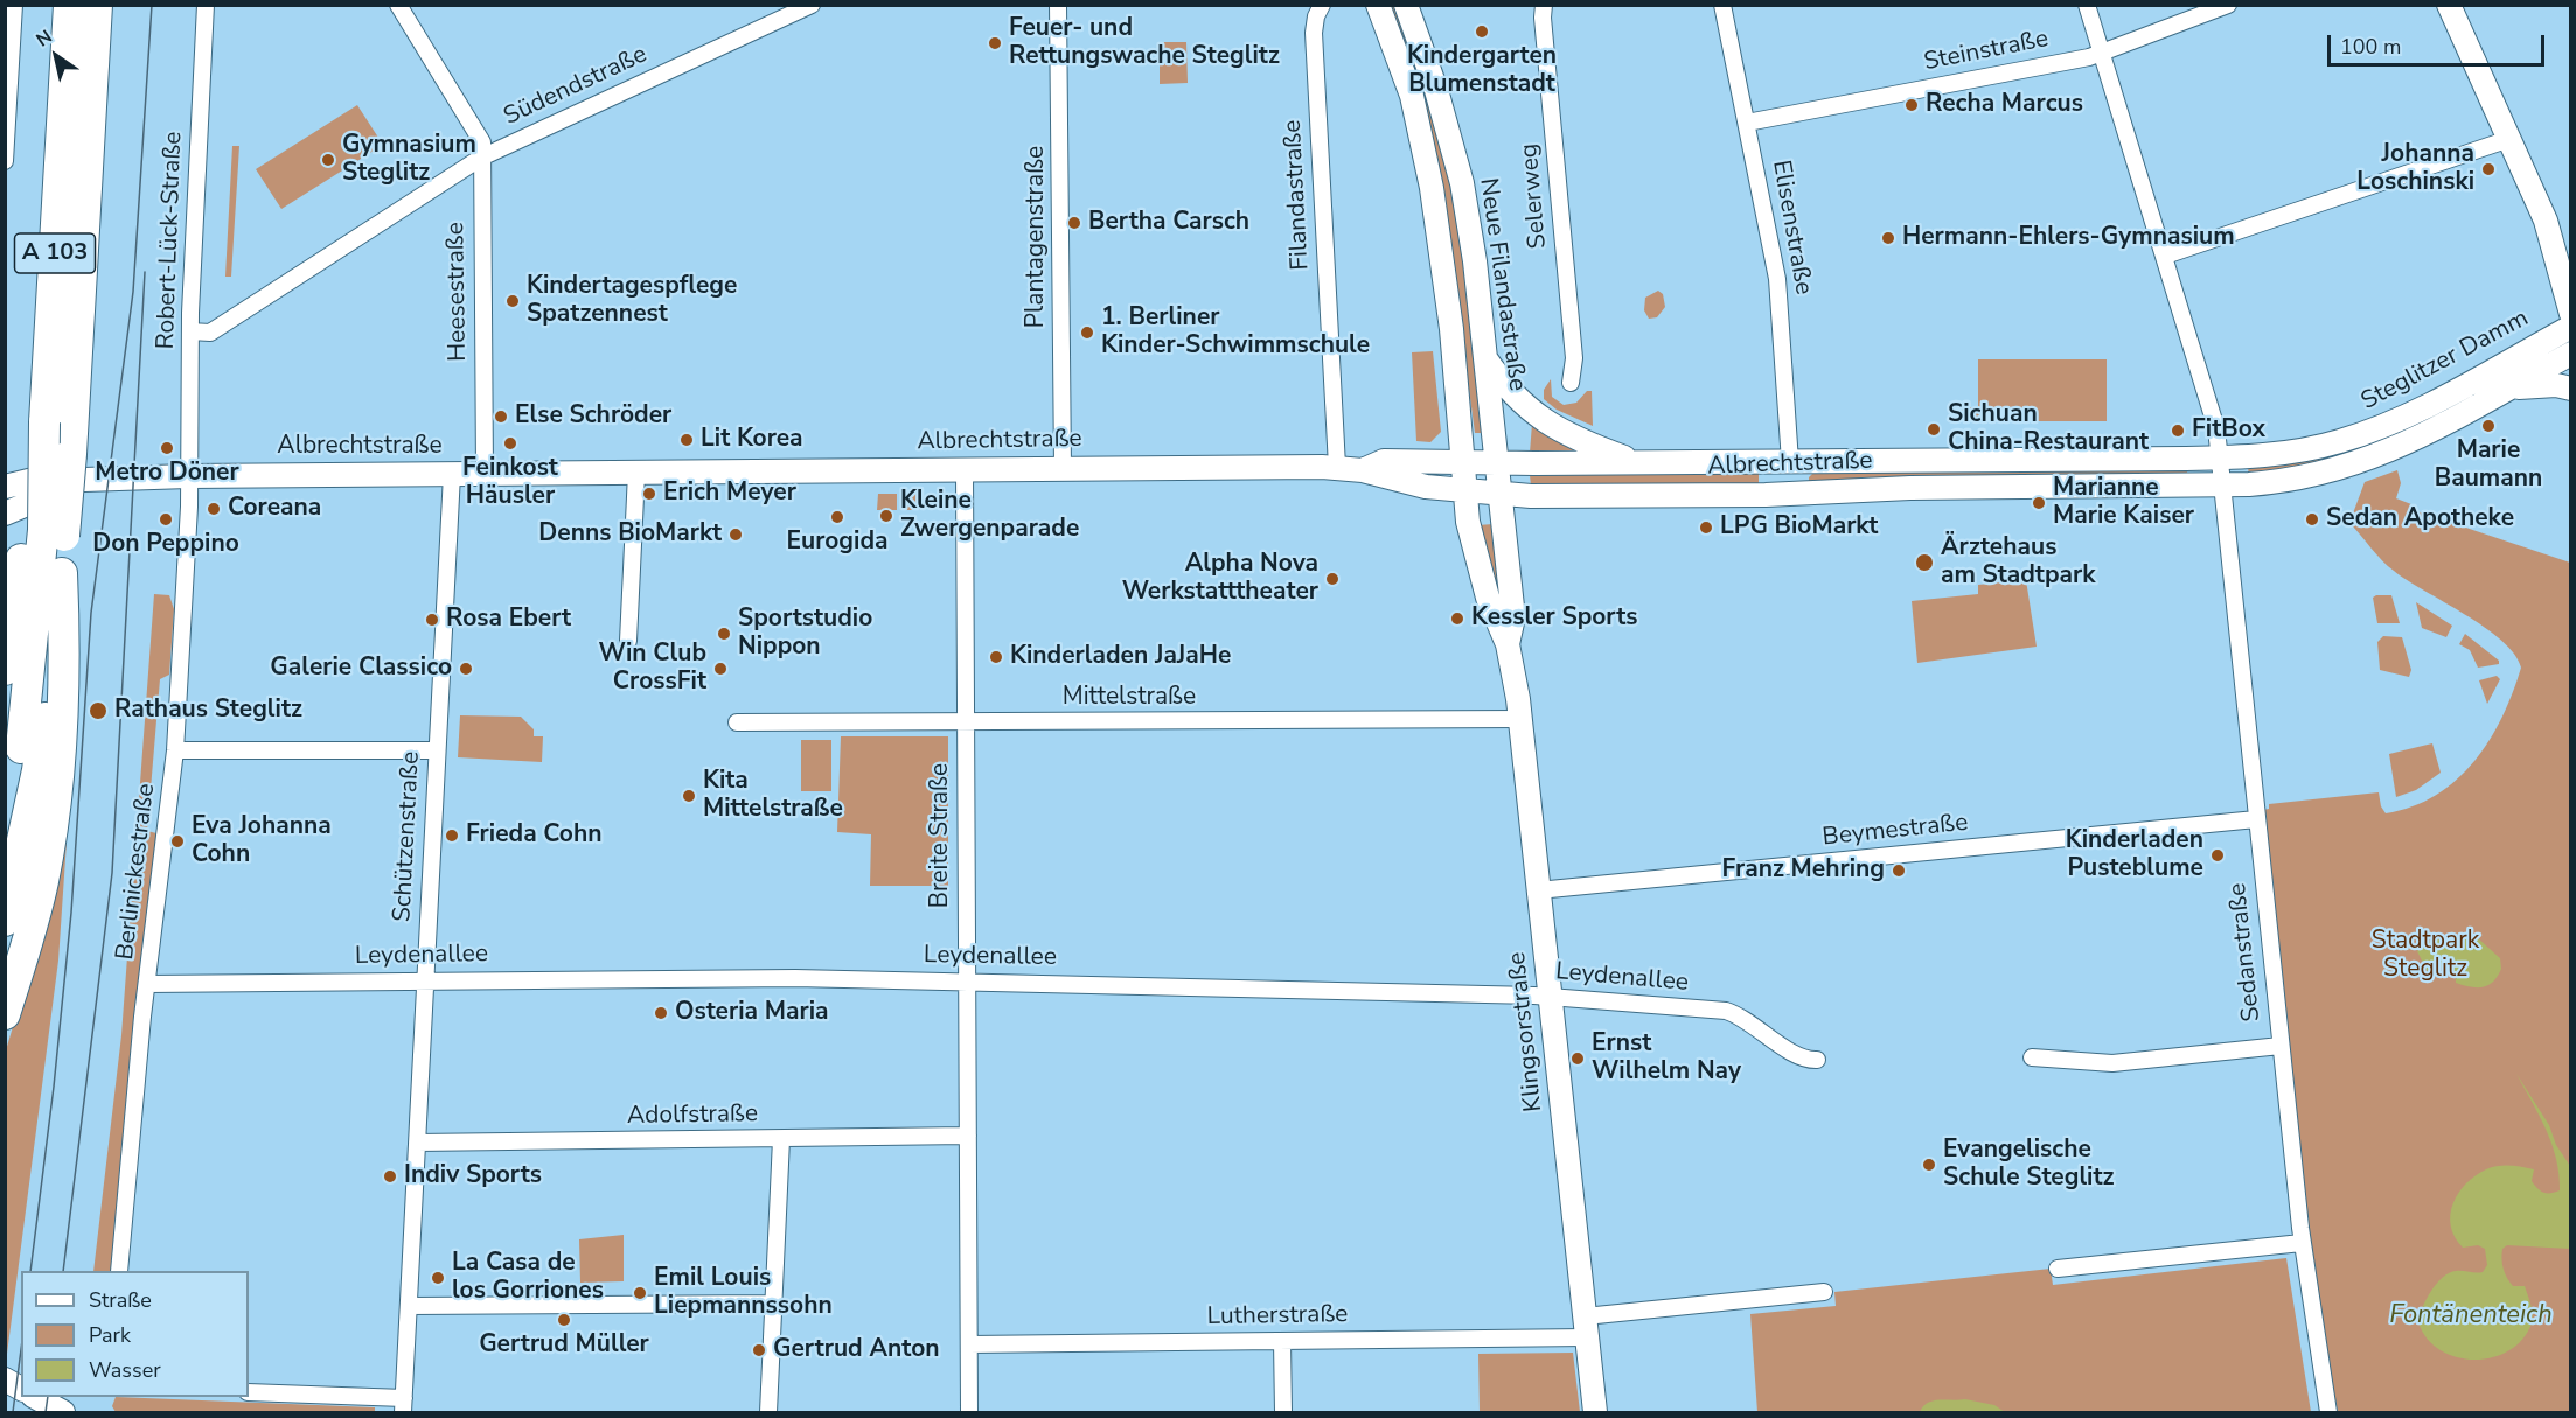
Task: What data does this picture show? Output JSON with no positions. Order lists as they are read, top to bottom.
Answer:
{
  "streets": {
    "highway": ["A 103"],
    "main road": [
      "Neue Filandastraße",
      "Steglitzer Damm",
      "Albrechtstraße",
      "Klingsorstraße"
    ],
    "street": [
      "Steinstraße",
      "Südendstraße",
      "Filandastraße",
      "Selerweg",
      "Elisenstraße",
      "Plantagenstraße",
      "Robert-Lück-Straße",
      "Heesestraße",
      "Mittelstraße",
      "Beymestraße",
      "Breite Straße",
      "Schützenstraße",
      "Berlinickestraße",
      "Sedanstraße",
      "Leydenallee",
      "Adolfstraße",
      "Lutherstraße"
    ]
  },
  "crossings": [
    ["Steinstraße", "Elisenstraße"],
    ["Steinstraße", "Sedanstraße"],
    ["Südendstraße", "Robert-Lück-Straße"],
    ["Südendstraße", "Heesestraße"],
    ["Filandastraße", "Albrechtstraße"],
    ["Elisenstraße", "Albrechtstraße"],
    ["Plantagenstraße", "Albrechtstraße"],
    ["Robert-Lück-Straße", "Albrechtstraße"],
    ["Robert-Lück-Straße", "Berlinickestraße"],
    ["Neue Filandastraße", "Albrechtstraße"],
    ["Neue Filandastraße", "Klingsorstraße"],
    ["Heesestraße", "Albrechtstraße"],
    ["Steglitzer Damm", "Albrechtstraße"],
    ["Steglitzer Damm", "Sedanstraße"],
    ["Albrechtstraße", "Breite Straße"],
    ["Albrechtstraße", "Schützenstraße"],
    ["Albrechtstraße", "Berlinickestraße"],
    ["Albrechtstraße", "Sedanstraße"],
    ["Albrechtstraße", "Klingsorstraße"],
    ["Mittelstraße", "Breite Straße"],
    ["Mittelstraße", "Klingsorstraße"],
    ["Beymestraße", "Sedanstraße"],
    ["Beymestraße", "Klingsorstraße"],
    ["Breite Straße", "Leydenallee"],
    ["Breite Straße", "Adolfstraße"],
    ["Breite Straße", "Lutherstraße"],
    ["Schützenstraße", "Leydenallee"],
    ["Schützenstraße", "Adolfstraße"],
    ["Berlinickestraße", "Leydenallee"],
    ["Leydenallee", "Klingsorstraße"],
    ["Klingsorstraße", "Lutherstraße"]
  ],
  "water": ["Fontänenteich"],
  "parks": ["Stadtpark Steglitz"],
  "places": [
    "Kindergarten Blumenstadt",
    "Feuer- und Rettungswache Steglitz",
    "Recha Marcus",
    "Gymnasium Steglitz",
    "Johanna Loschinski",
    "Bertha Carsch",
    "Hermann-Ehlers-Gymnasium",
    "Kindertagespflege Spatzennest",
    "1. Berliner Kinder-Schwimmschule",
    "Else Schröder",
    "Marie Baumann",
    "Sichuan China-Restaurant",
    "FitBox",
    "Lit Korea",
    "Feinkost Häusler",
    "Metro Döner",
    "Erich Meyer",
    "Marianne Marie Kaiser",
    "Coreana",
    "Kleine Zwergenparade",
    "Eurogida",
    "Don Peppino",
    "Sedan Apotheke",
    "LPG BioMarkt",
    "Denns BioMarkt",
    "Ärztehaus am Stadtpark",
    "Alpha Nova Werkstatttheater",
    "Kessler Sports",
    "Rosa Ebert",
    "Sportstudio Nippon",
    "Kinderladen JaJaHe",
    "Galerie Classico",
    "Win Club CrossFit",
    "Rathaus Steglitz",
    "Kita Mittelstraße",
    "Frieda Cohn",
    "Eva Johanna Cohn",
    "Kinderladen Pusteblume",
    "Franz Mehring",
    "Osteria Maria",
    "Ernst Wilhelm Nay",
    "Evangelische Schule Steglitz",
    "Indiv Sports",
    "La Casa de los Gorriones",
    "Emil Louis Liepmannssohn",
    "Gertrud Müller",
    "Gertrud Anton"
  ],
  "legend": ["Straße", "Park", "Wasser"],
  "scale_bar": "100 m",
  "north": "top left"
}
